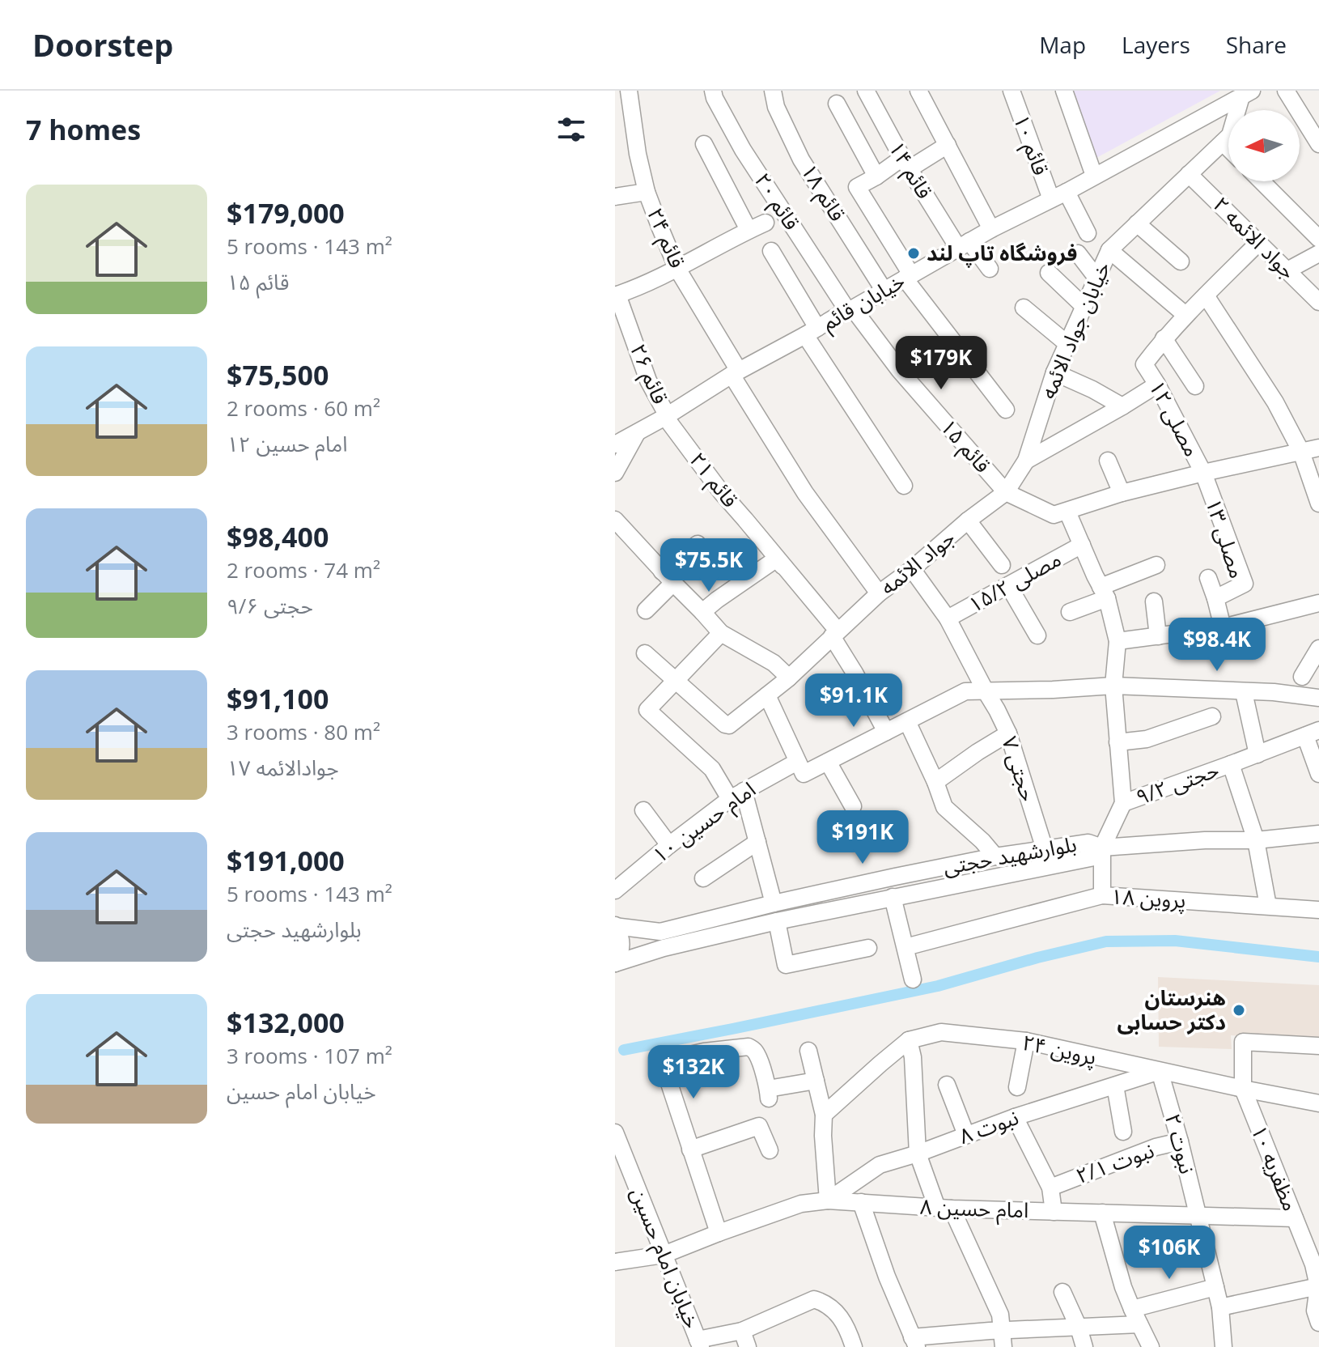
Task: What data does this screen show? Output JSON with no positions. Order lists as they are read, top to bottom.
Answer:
{
  "streets": {
    "street": [
      "قائم ۱۰",
      "قائم ۱۴",
      "قائم ۱۸",
      "قائم ۲۰",
      "قائم ۲۴",
      "جواد الائمه ۲",
      "خیابان قائم",
      "خیابان جواد الائمه",
      "قائم ۲۶",
      "مصلی ۱۲",
      "قائم ۱۵",
      "قائم ۲۱",
      "مصلی ۱۳",
      "جواد الائمه",
      "مصلی ۱۵/۲",
      "حجتی ۷",
      "حجتی ۹/۲",
      "۱۰ امام حسین",
      "بلوارشهید حجتی",
      "پروین ۱۸",
      "پروین ۲۴",
      "نبوت ۸",
      "نبوت ۲",
      "نبوت ۲/۱",
      "مظفریه ۱۰",
      "امام حسین ۸",
      "خیابان امام حسین"
    ]
  },
  "crossings": [
    ["قائم ۱۰", "خیابان قائم"],
    ["قائم ۱۴", "خیابان قائم"],
    ["قائم ۱۸", "خیابان قائم"],
    ["قائم ۲۰", "خیابان قائم"],
    ["قائم ۲۰", "قائم ۱۵"],
    ["قائم ۲۴", "خیابان قائم"],
    ["قائم ۲۴", "جواد الائمه"],
    ["جواد الائمه ۲", "خیابان جواد الائمه"],
    ["خیابان قائم", "خیابان جواد الائمه"],
    ["خیابان قائم", "قائم ۲۶"],
    ["خیابان قائم", "قائم ۱۵"],
    ["خیابان قائم", "قائم ۲۱"],
    ["خیابان جواد الائمه", "قائم ۱۵"],
    ["خیابان جواد الائمه", "جواد الائمه"],
    ["قائم ۲۶", "قائم ۲۱"],
    ["مصلی ۱۲", "مصلی ۱۳"],
    ["قائم ۱۵", "جواد الائمه"],
    ["قائم ۲۱", "جواد الائمه"],
    ["جواد الائمه", "حجتی ۷"],
    ["مصلی ۱۵/۲", "حجتی ۷"],
    ["حجتی ۷", "بلوارشهید حجتی"],
    ["پروین ۲۴", "نبوت ۸"],
    ["پروین ۲۴", "نبوت ۲"],
    ["پروین ۲۴", "مظفریه ۱۰"],
    ["نبوت ۸", "نبوت ۲"],
    ["نبوت ۸", "امام حسین ۸"],
    ["نبوت ۲", "نبوت ۲/۱"],
    ["نبوت ۲", "امام حسین ۸"],
    ["مظفریه ۱۰", "امام حسین ۸"],
    ["امام حسین ۸", "خیابان امام حسین"]
  ],
  "places": ["فروشگاه تاپ لند", "هنرستان دکتر حسابی"],
  "north": "left",
  "page": {
    "header": "Doorstep",
    "nav": ["Map", "Layers", "Share"],
    "heading": "7 homes",
    "list": [
      {
        "name": "$179,000",
        "note": "5 rooms · 143 m² · قائم ۱۵"
      },
      {
        "name": "$75,500",
        "note": "2 rooms · 60 m² · امام حسین ۱۲"
      },
      {
        "name": "$98,400",
        "note": "2 rooms · 74 m² · حجتی ۹/۶"
      },
      {
        "name": "$91,100",
        "note": "3 rooms · 80 m² · جوادالائمه ۱۷"
      },
      {
        "name": "$191,000",
        "note": "5 rooms · 143 m² · بلوارشهید حجتی"
      },
      {
        "name": "$132,000",
        "note": "3 rooms · 107 m² · خیابان امام حسین"
      }
    ],
    "price": [
      "$179K",
      "$75.5K",
      "$98.4K",
      "$91.1K",
      "$191K",
      "$132K",
      "$106K"
    ]
  }
}
